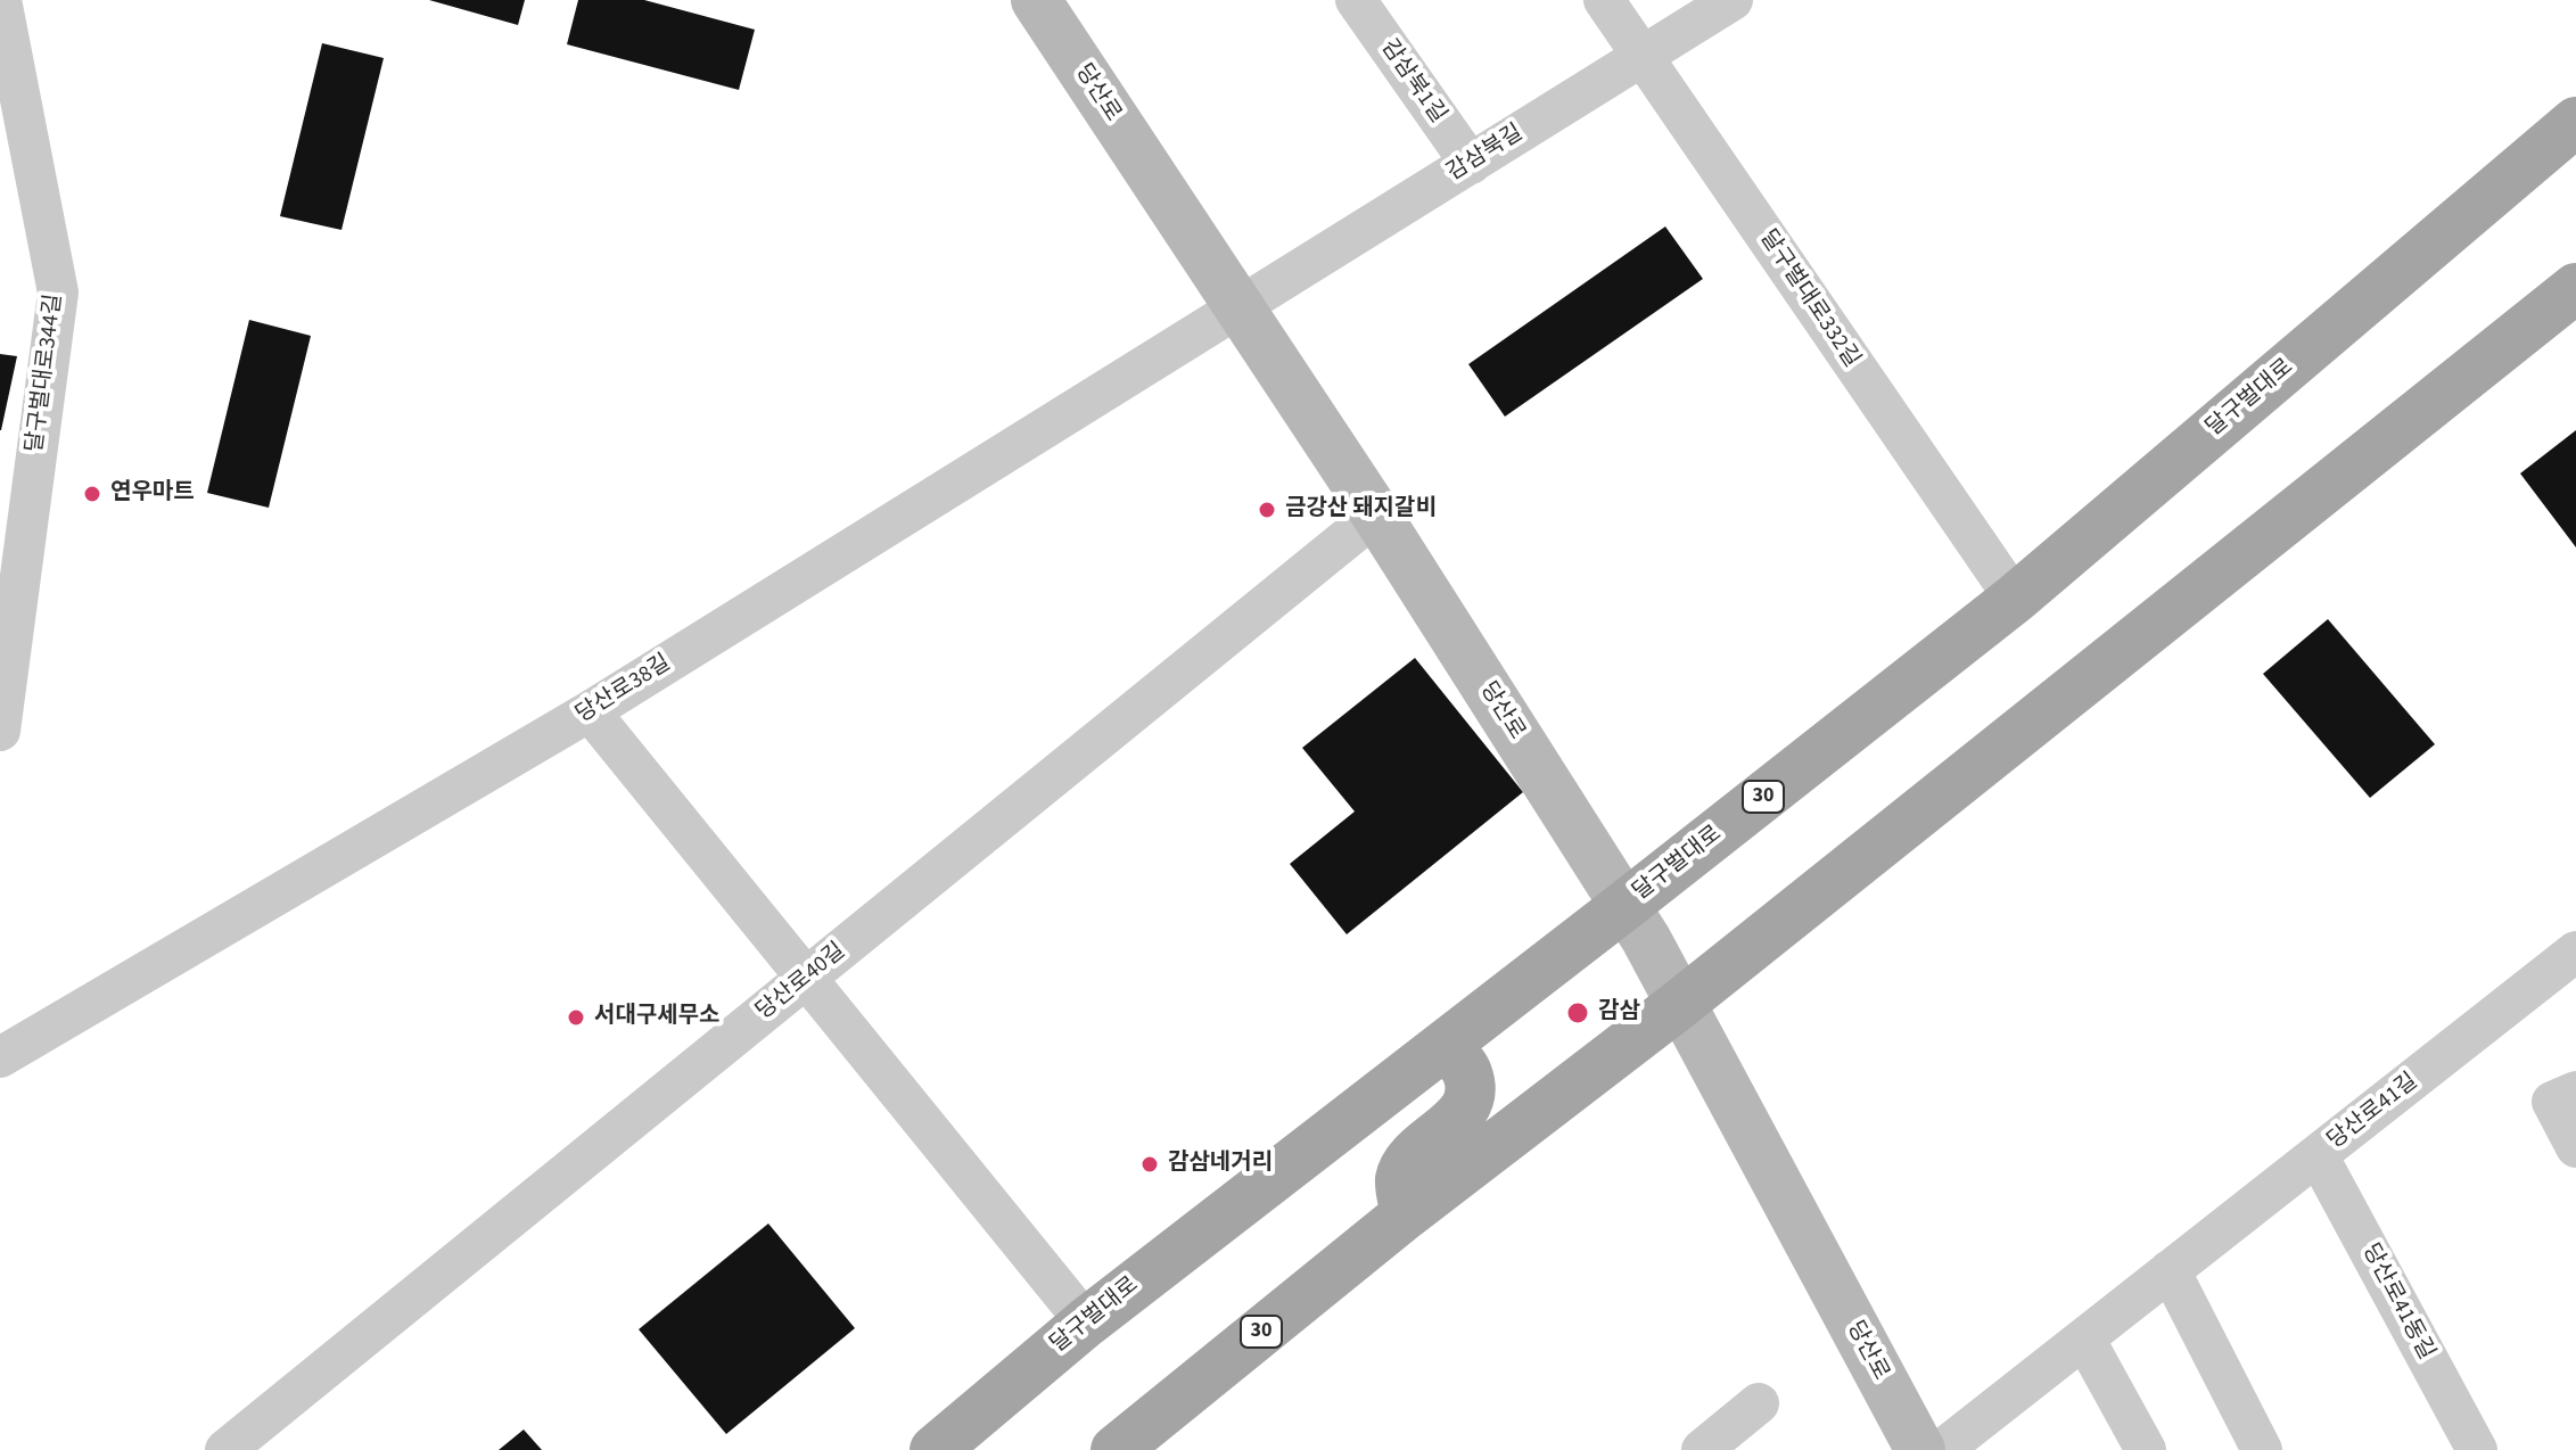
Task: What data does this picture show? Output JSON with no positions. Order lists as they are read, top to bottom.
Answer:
{
  "streets": {
    "main road": ["당산로", "달구벌대로", "30"],
    "street": [
      "감삼북1길",
      "감삼북길",
      "달구벌대로332길",
      "달구벌대로344길",
      "당산로38길",
      "당산로40길",
      "당산로41길",
      "당산로41동길"
    ]
  },
  "crossings": [
    ["감삼북1길", "감삼북길"],
    ["당산로", "감삼북길"],
    ["당산로", "달구벌대로"],
    ["당산로", "당산로38길"],
    ["당산로", "30"],
    ["당산로", "당산로40길"],
    ["감삼북길", "달구벌대로332길"],
    ["감삼북길", "당산로38길"],
    ["달구벌대로332길", "달구벌대로"],
    ["당산로41길", "당산로41동길"]
  ],
  "places": [
    "연우마트",
    "금강산 돼지갈비",
    "감삼",
    "서대구세무소",
    "감삼네거리"
  ]
}
